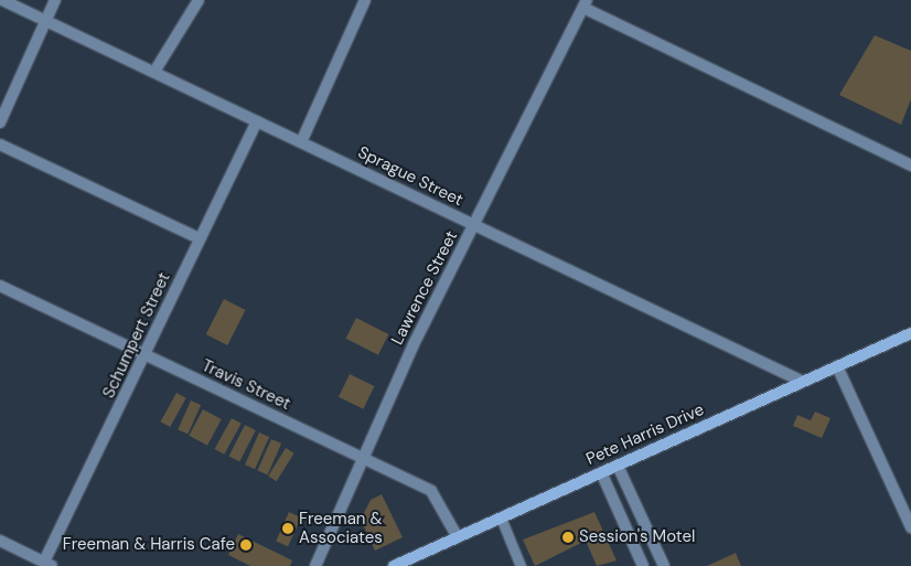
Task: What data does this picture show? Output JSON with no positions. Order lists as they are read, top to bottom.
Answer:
{
  "streets": {
    "main road": ["Pete Harris Drive"],
    "street": [
      "Sprague Street",
      "Lawrence Street",
      "Schumpert Street",
      "Travis Street"
    ]
  },
  "crossings": [
    ["Sprague Street", "Lawrence Street"],
    ["Sprague Street", "Schumpert Street"],
    ["Sprague Street", "Pete Harris Drive"],
    ["Lawrence Street", "Travis Street"],
    ["Schumpert Street", "Travis Street"],
    ["Travis Street", "Pete Harris Drive"]
  ],
  "places": ["Freeman & Associates", "Session's Motel", "Freeman & Harris Cafe"]
}
